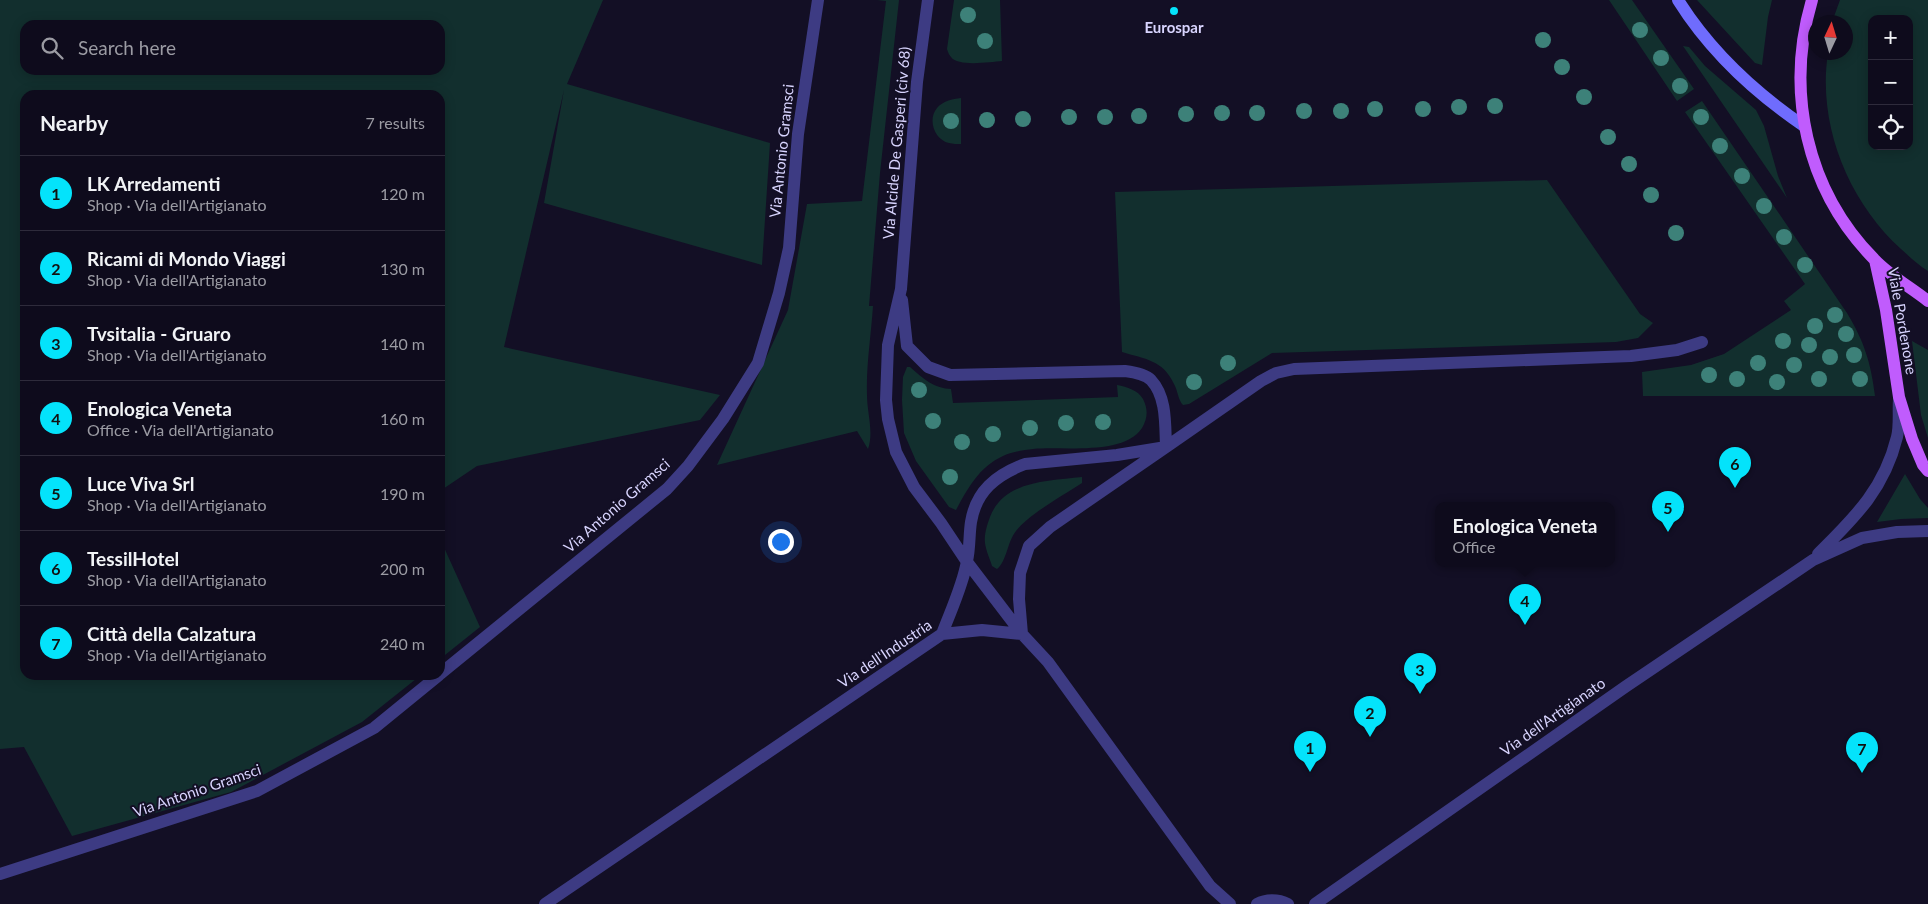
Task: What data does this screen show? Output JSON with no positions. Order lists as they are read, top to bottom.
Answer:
{
  "streets": {
    "main road": ["Viale Pordenone"],
    "street": [
      "Via Alcide De Gasperi (civ 68)",
      "Via Antonio Gramsci",
      "Via dell'Industria",
      "Via dell'Artigianato"
    ]
  },
  "crossings": [
    ["Via Alcide De Gasperi (civ 68)", "Via dell'Industria"]
  ],
  "places": ["Eurospar"],
  "north": "top",
  "page": {
    "map_buttons": ["+", "−"],
    "search": "Search here",
    "heading": ["Nearby", "7 results"],
    "list": [
      {
        "mark": "1",
        "name": "LK Arredamenti",
        "note": "Shop · Via dell'Artigianato",
        "value": "120 m"
      },
      {
        "mark": "2",
        "name": "Ricami di Mondo Viaggi",
        "note": "Shop · Via dell'Artigianato",
        "value": "130 m"
      },
      {
        "mark": "3",
        "name": "Tvsitalia - Gruaro",
        "note": "Shop · Via dell'Artigianato",
        "value": "140 m"
      },
      {
        "mark": "4",
        "name": "Enologica Veneta",
        "note": "Office · Via dell'Artigianato",
        "value": "160 m"
      },
      {
        "mark": "5",
        "name": "Luce Viva Srl",
        "note": "Shop · Via dell'Artigianato",
        "value": "190 m"
      },
      {
        "mark": "6",
        "name": "TessilHotel",
        "note": "Shop · Via dell'Artigianato",
        "value": "200 m"
      },
      {
        "mark": "7",
        "name": "Città della Calzatura",
        "note": "Shop · Via dell'Artigianato",
        "value": "240 m"
      }
    ],
    "pins": [
      "6",
      "5",
      "4",
      "3",
      "2",
      "1",
      "7"
    ],
    "popup": ["Enologica Veneta", "Office"]
  }
}
